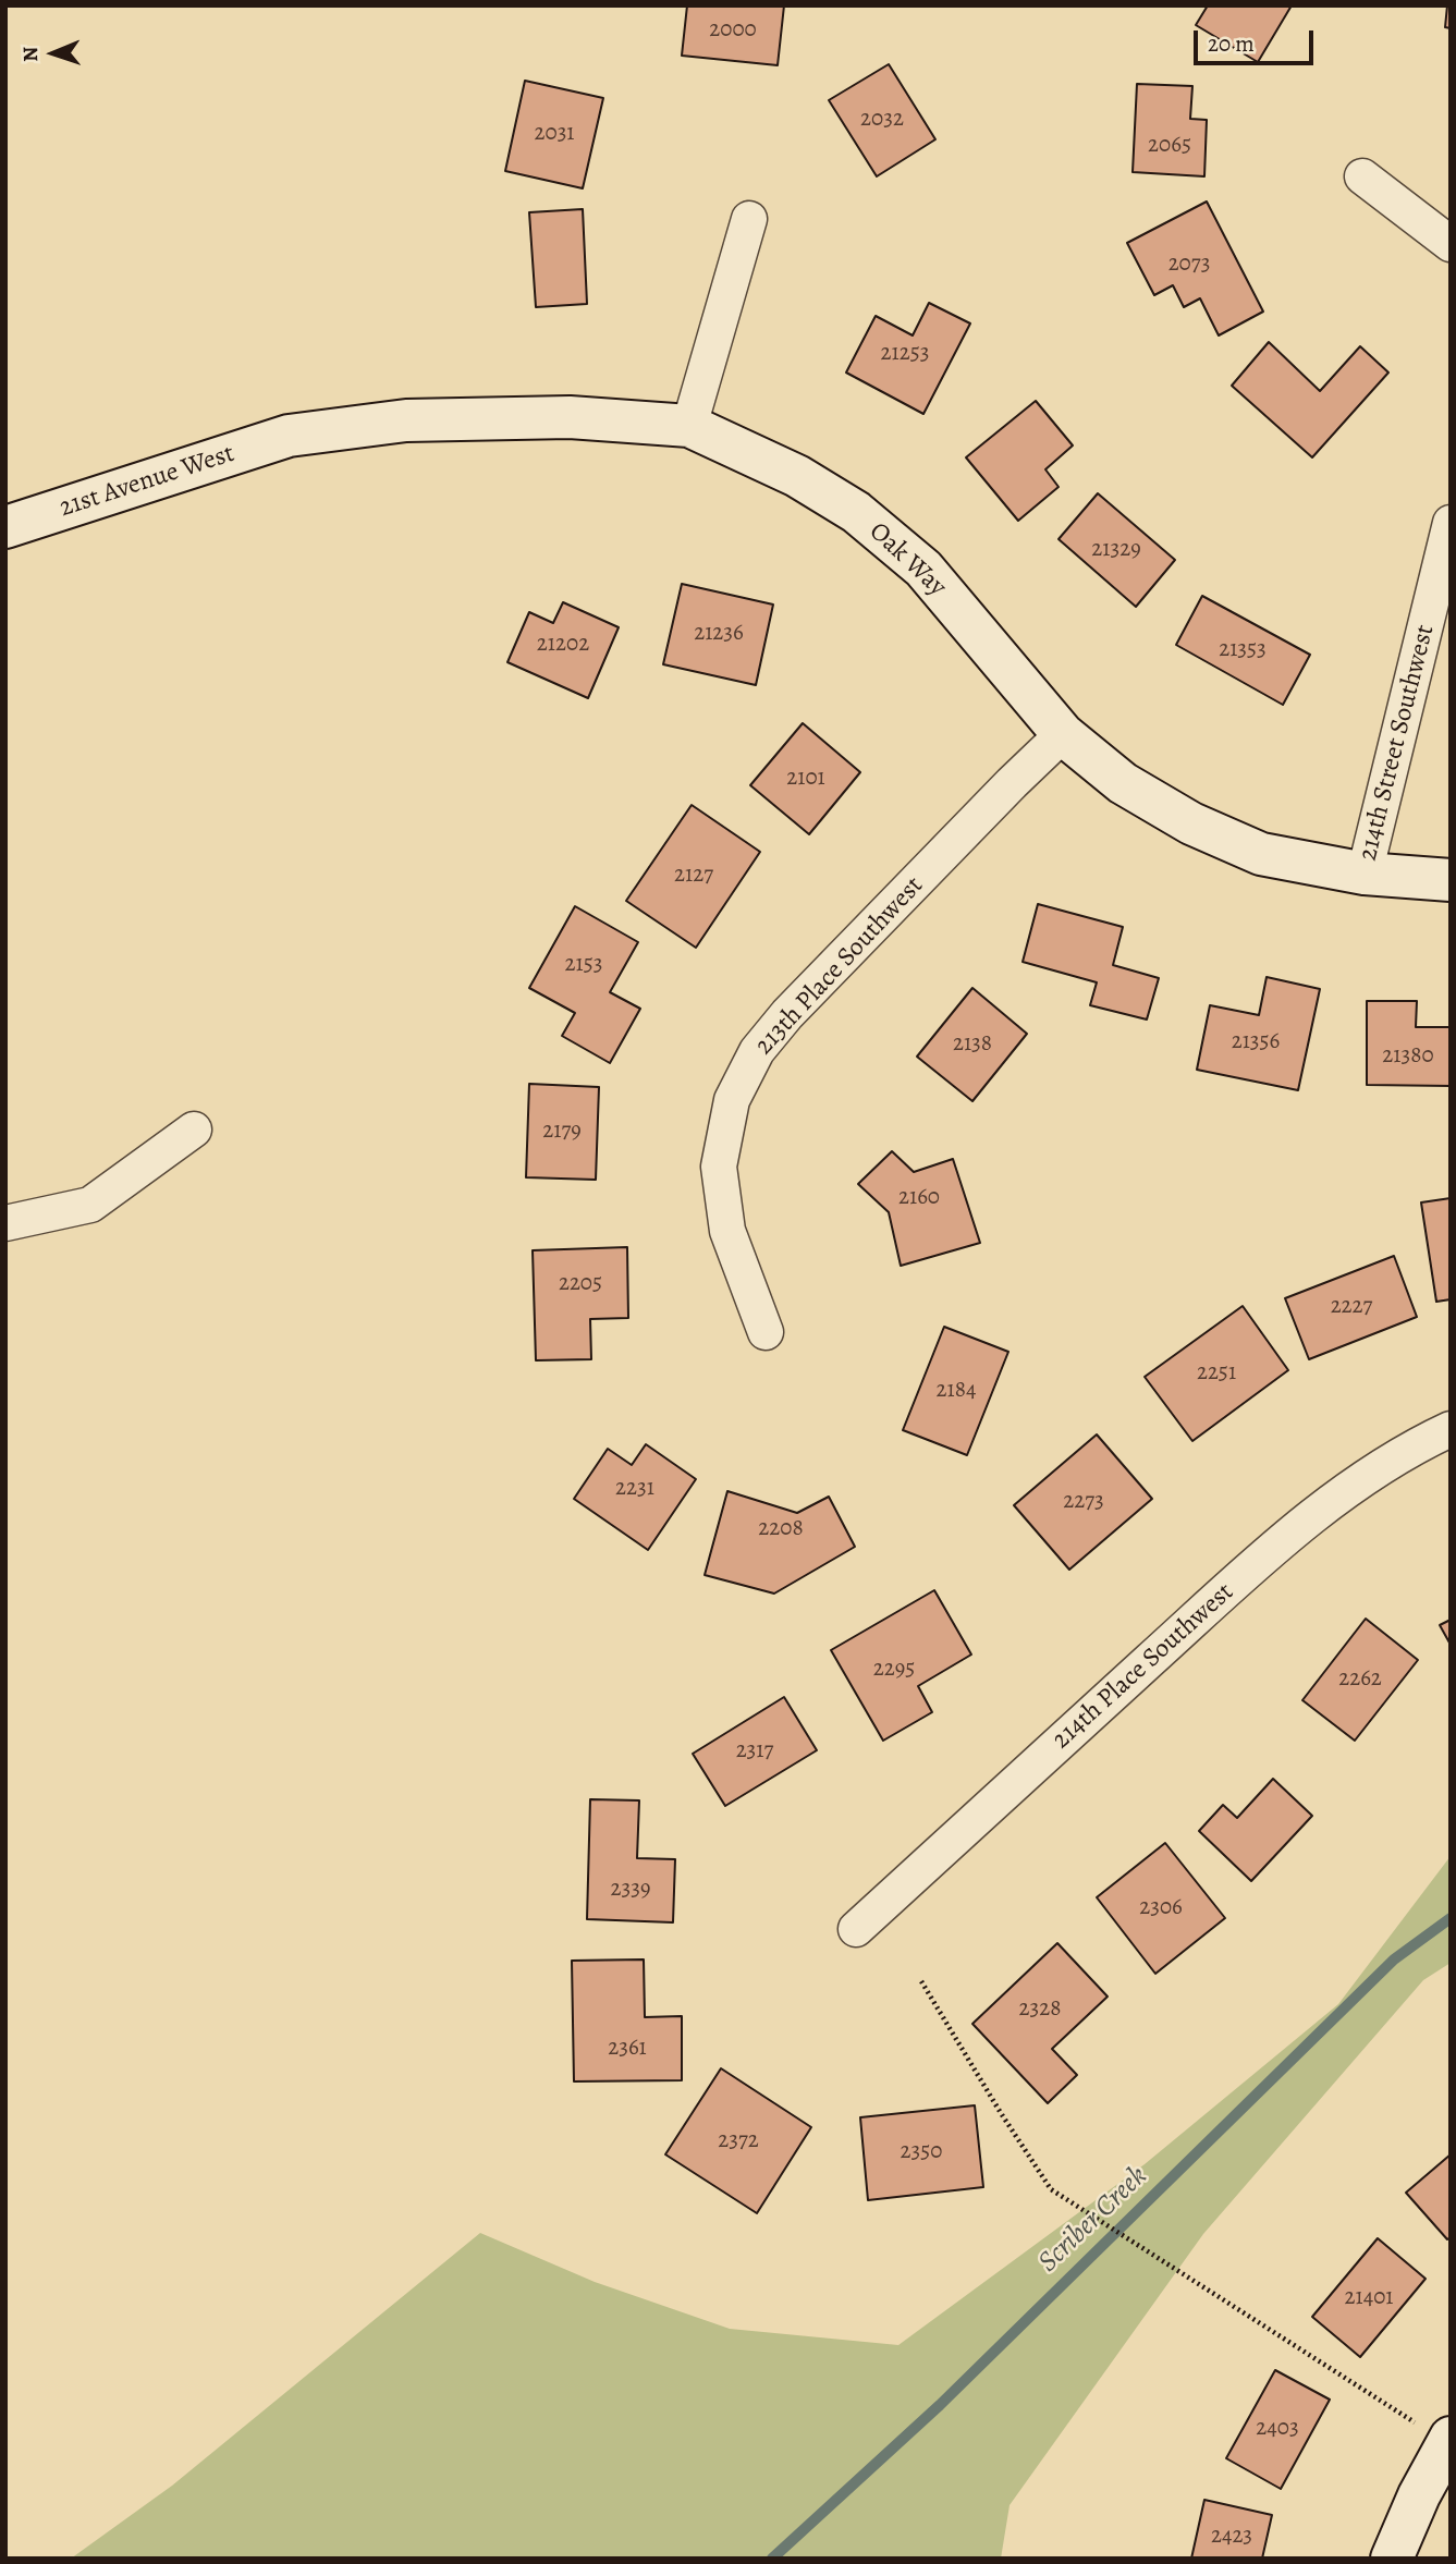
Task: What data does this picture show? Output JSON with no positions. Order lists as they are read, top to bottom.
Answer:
{
  "streets": {
    "street": [
      "21st Avenue West",
      "Oak Way",
      "214th Street Southwest",
      "213th Place Southwest",
      "214th Place Southwest"
    ]
  },
  "crossings": [
    ["21st Avenue West", "Oak Way"],
    ["Oak Way", "214th Street Southwest"],
    ["Oak Way", "213th Place Southwest"]
  ],
  "water": ["Scriber Creek"],
  "house_numbers": [
    "2000",
    "2032",
    "2031",
    "2065",
    "2073",
    "21253",
    "21329",
    "21236",
    "21202",
    "21353",
    "2101",
    "2127",
    "2153",
    "21356",
    "2138",
    "21380",
    "2179",
    "2160",
    "2205",
    "2227",
    "2251",
    "2184",
    "2231",
    "2273",
    "2208",
    "2295",
    "2262",
    "2317",
    "2339",
    "2306",
    "2328",
    "2361",
    "2372",
    "2350",
    "21401",
    "2403",
    "2423"
  ],
  "scale_bar": "20 m",
  "north": "left"
}
